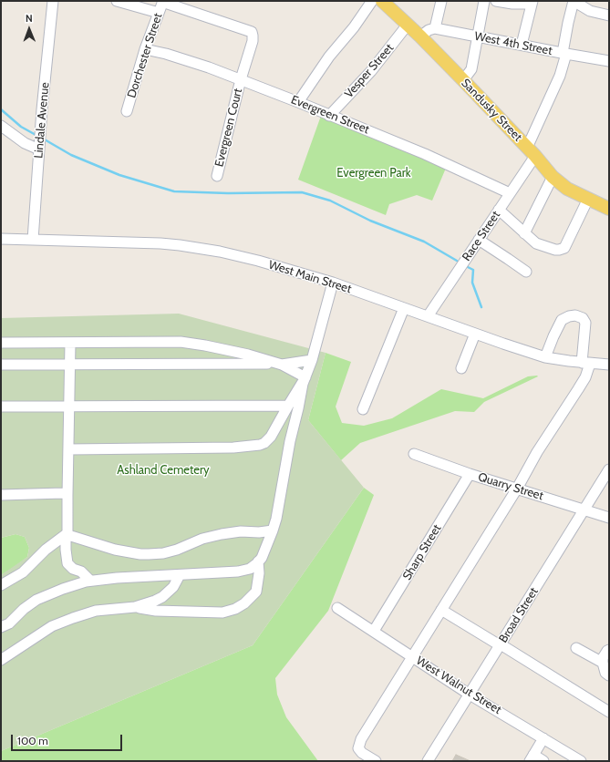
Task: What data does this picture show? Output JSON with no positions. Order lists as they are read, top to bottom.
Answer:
{
  "streets": {
    "main road": ["Sandusky Street"],
    "street": [
      "West 4th Street",
      "Dorchester Street",
      "Vesper Street",
      "Evergreen Street",
      "Lindale Avenue",
      "Evergreen Court",
      "Race Street",
      "West Main Street",
      "Quarry Street",
      "Sharp Street",
      "Broad Street",
      "West Walnut Street"
    ]
  },
  "crossings": [
    ["West 4th Street", "Race Street"],
    ["Dorchester Street", "Evergreen Street"],
    ["Dorchester Street", "Evergreen Court"],
    ["Vesper Street", "Sandusky Street"],
    ["Vesper Street", "Evergreen Street"],
    ["Sandusky Street", "Race Street"],
    ["Evergreen Street", "Evergreen Court"],
    ["Evergreen Street", "Race Street"],
    ["Lindale Avenue", "West Main Street"],
    ["Race Street", "West Main Street"],
    ["Quarry Street", "Sharp Street"],
    ["Quarry Street", "Broad Street"],
    ["Sharp Street", "West Walnut Street"],
    ["Broad Street", "West Walnut Street"]
  ],
  "parks": ["Evergreen Park", "Ashland Cemetery"],
  "scale_bar": "100 m",
  "north": "top"
}
